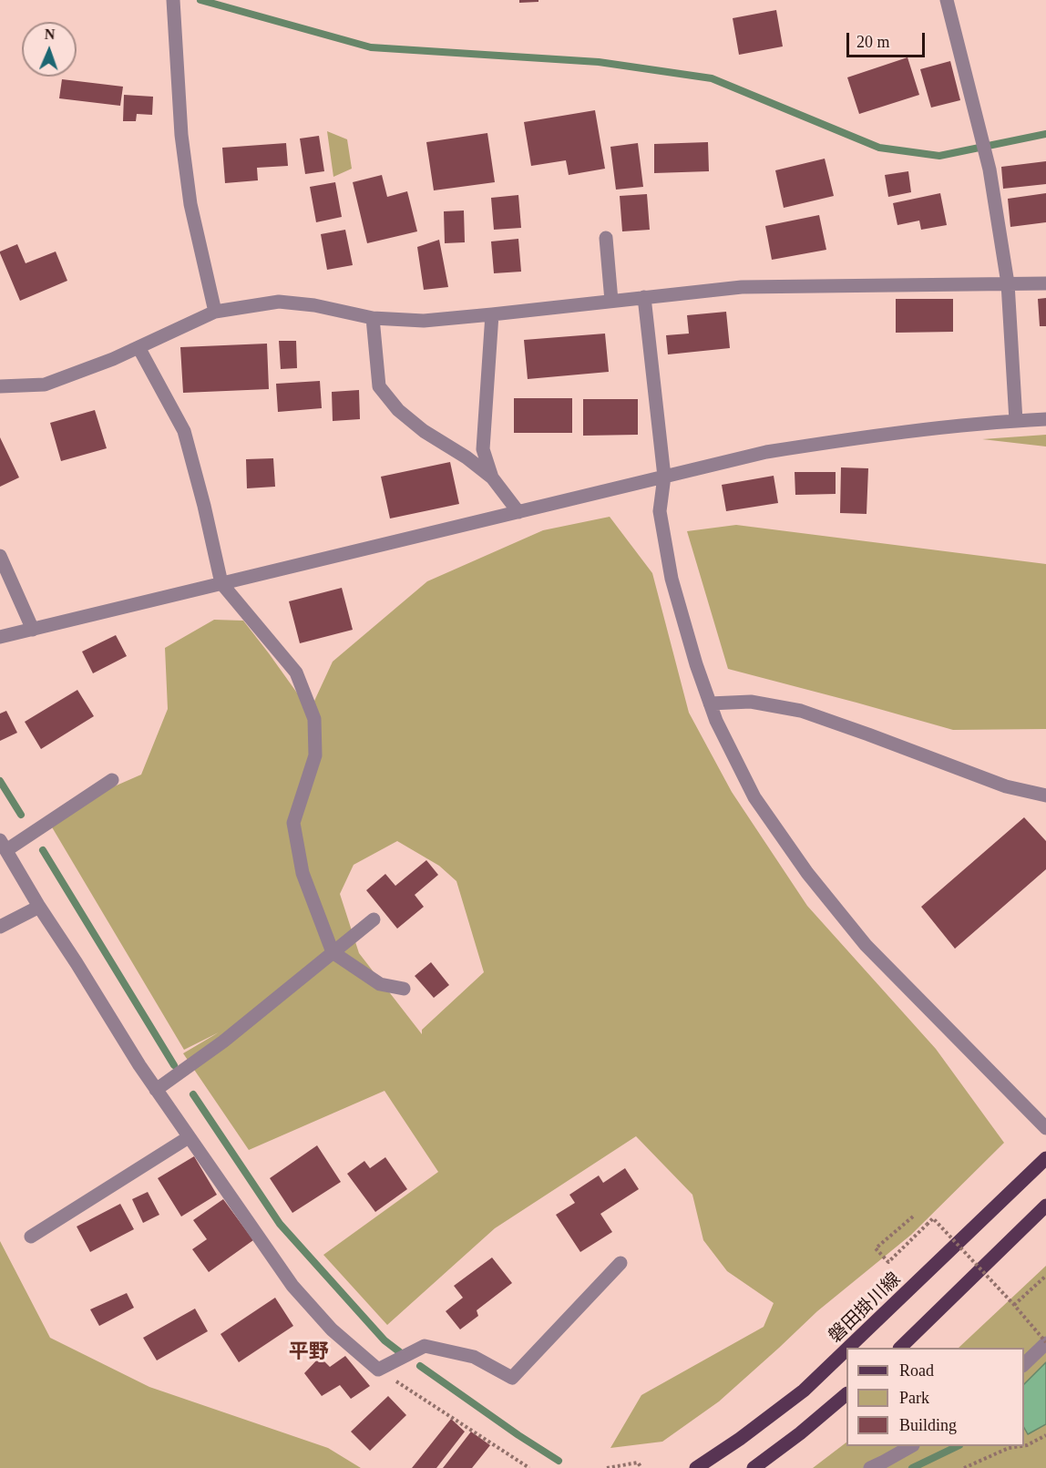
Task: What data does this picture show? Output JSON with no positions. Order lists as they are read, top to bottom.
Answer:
{
  "streets": {
    "main road": ["磐田掛川線"]
  },
  "districts": ["平野"],
  "legend": ["Road", "Park", "Building"],
  "scale_bar": "20 m",
  "north": "top"
}
